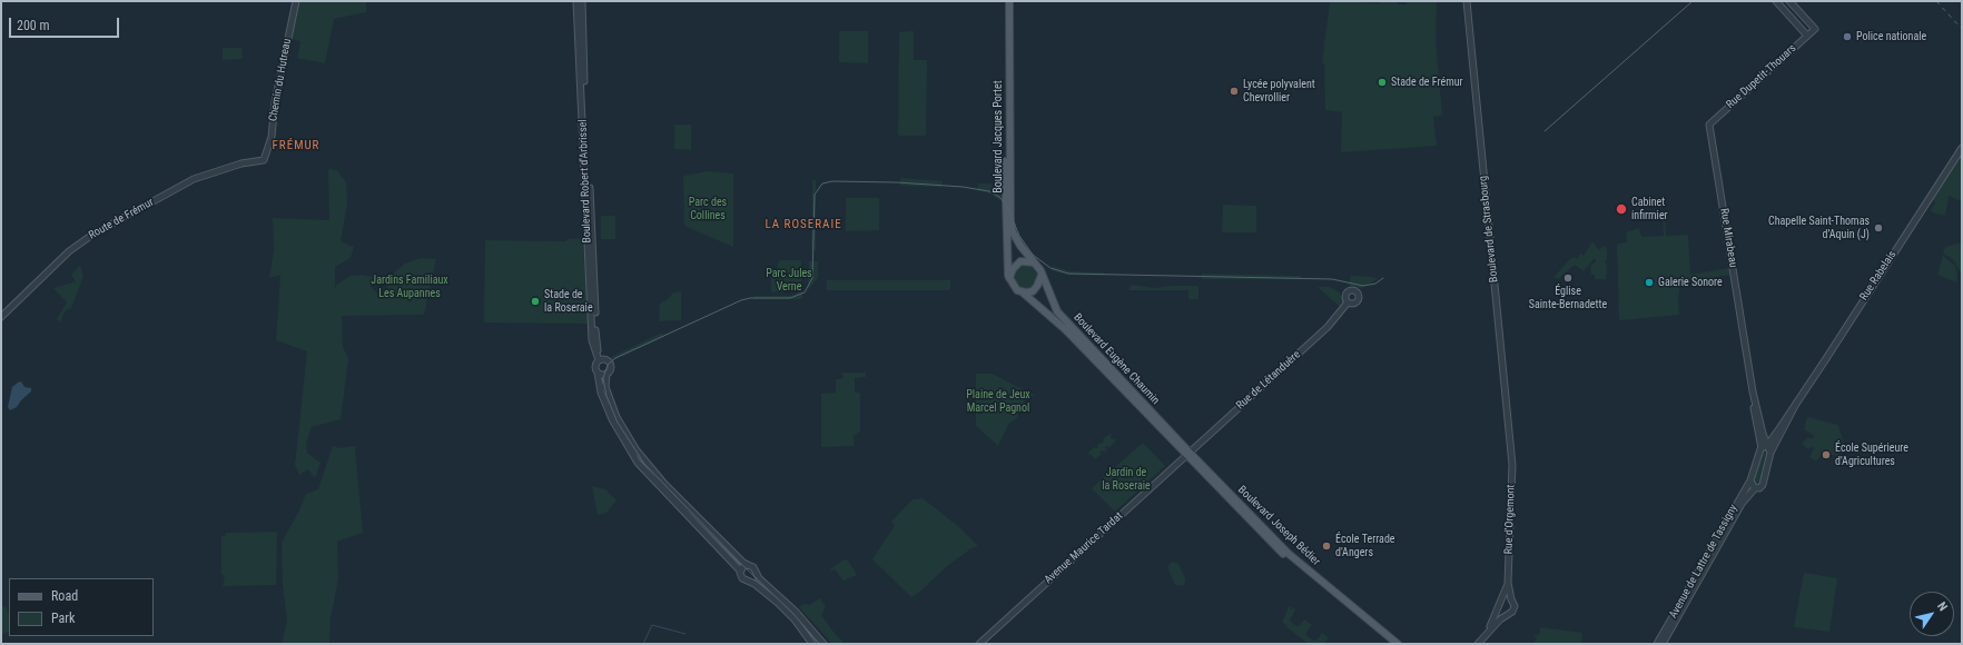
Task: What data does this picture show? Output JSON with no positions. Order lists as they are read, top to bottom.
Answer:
{
  "streets": {
    "main road": ["Boulevard Jacques Portet", "Boulevard Eugène Chaumin", "Boulevard Joseph Bédier"],
    "street": [
      "Rue Dupetit-Thouars",
      "Chemin du Hutreau",
      "Boulevard Robert d'Arbrissel",
      "Route de Frémur",
      "Boulevard de Strasbourg",
      "Rue Mirabeau",
      "Rue Rabelais",
      "Rue de Létanduère",
      "Rue d'Orgemont",
      "Avenue Maurice Tardat",
      "Avenue de Lattre de Tassigny"
    ]
  },
  "crossings": [
    ["Rue Dupetit-Thouars", "Rue Mirabeau"],
    ["Chemin du Hutreau", "Route de Frémur"],
    ["Boulevard Jacques Portet", "Boulevard Eugène Chaumin"],
    ["Boulevard de Strasbourg", "Rue d'Orgemont"],
    ["Rue Mirabeau", "Rue Rabelais"],
    ["Rue Mirabeau", "Avenue de Lattre de Tassigny"],
    ["Rue Rabelais", "Avenue de Lattre de Tassigny"],
    ["Boulevard Eugène Chaumin", "Rue de Létanduère"],
    ["Boulevard Eugène Chaumin", "Boulevard Joseph Bédier"],
    ["Boulevard Eugène Chaumin", "Avenue Maurice Tardat"],
    ["Rue de Létanduère", "Boulevard Joseph Bédier"],
    ["Rue de Létanduère", "Avenue Maurice Tardat"],
    ["Boulevard Joseph Bédier", "Avenue Maurice Tardat"]
  ],
  "districts": ["FRÉMUR", "LA ROSERAIE"],
  "parks": [
    "Parc des Collines",
    "Parc Jules Verne",
    "Jardins Familiaux Les Aupannes",
    "Plaine de Jeux Marcel Pagnol",
    "Jardin de la Roseraie"
  ],
  "places": [
    "Police nationale",
    "Stade de Frémur",
    "Lycée polyvalent Chevrollier",
    "Cabinet infirmier",
    "Chapelle Saint-Thomas d’Aquin (J)",
    "Église Sainte-Bernadette",
    "Galerie Sonore",
    "Stade de la Roseraie",
    "École Supérieure d'Agricultures",
    "École Terrade d'Angers"
  ],
  "legend": ["Road", "Park"],
  "scale_bar": "200 m",
  "north": "top right"
}
